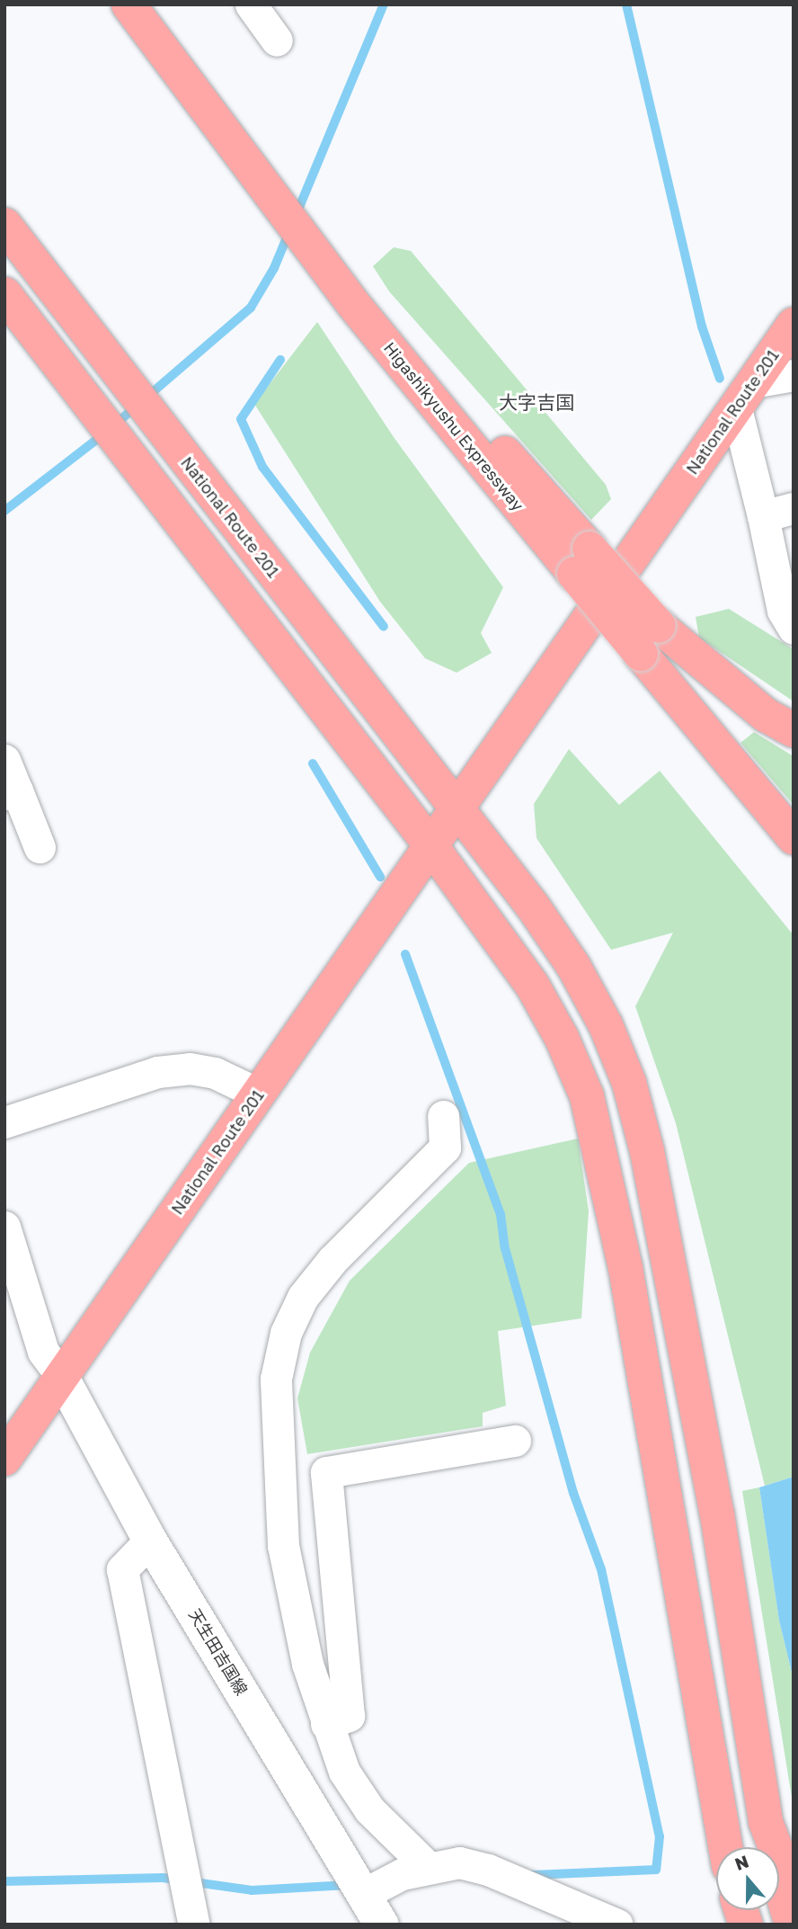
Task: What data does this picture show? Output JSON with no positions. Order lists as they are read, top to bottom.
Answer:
{
  "streets": {
    "highway": ["National Route 201", "Higashikyushu Expressway"],
    "main road": ["天生田吉国線"]
  },
  "crossings": [
    ["National Route 201", "天生田吉国線"]
  ],
  "districts": ["大字吉国"],
  "north": "top"
}
